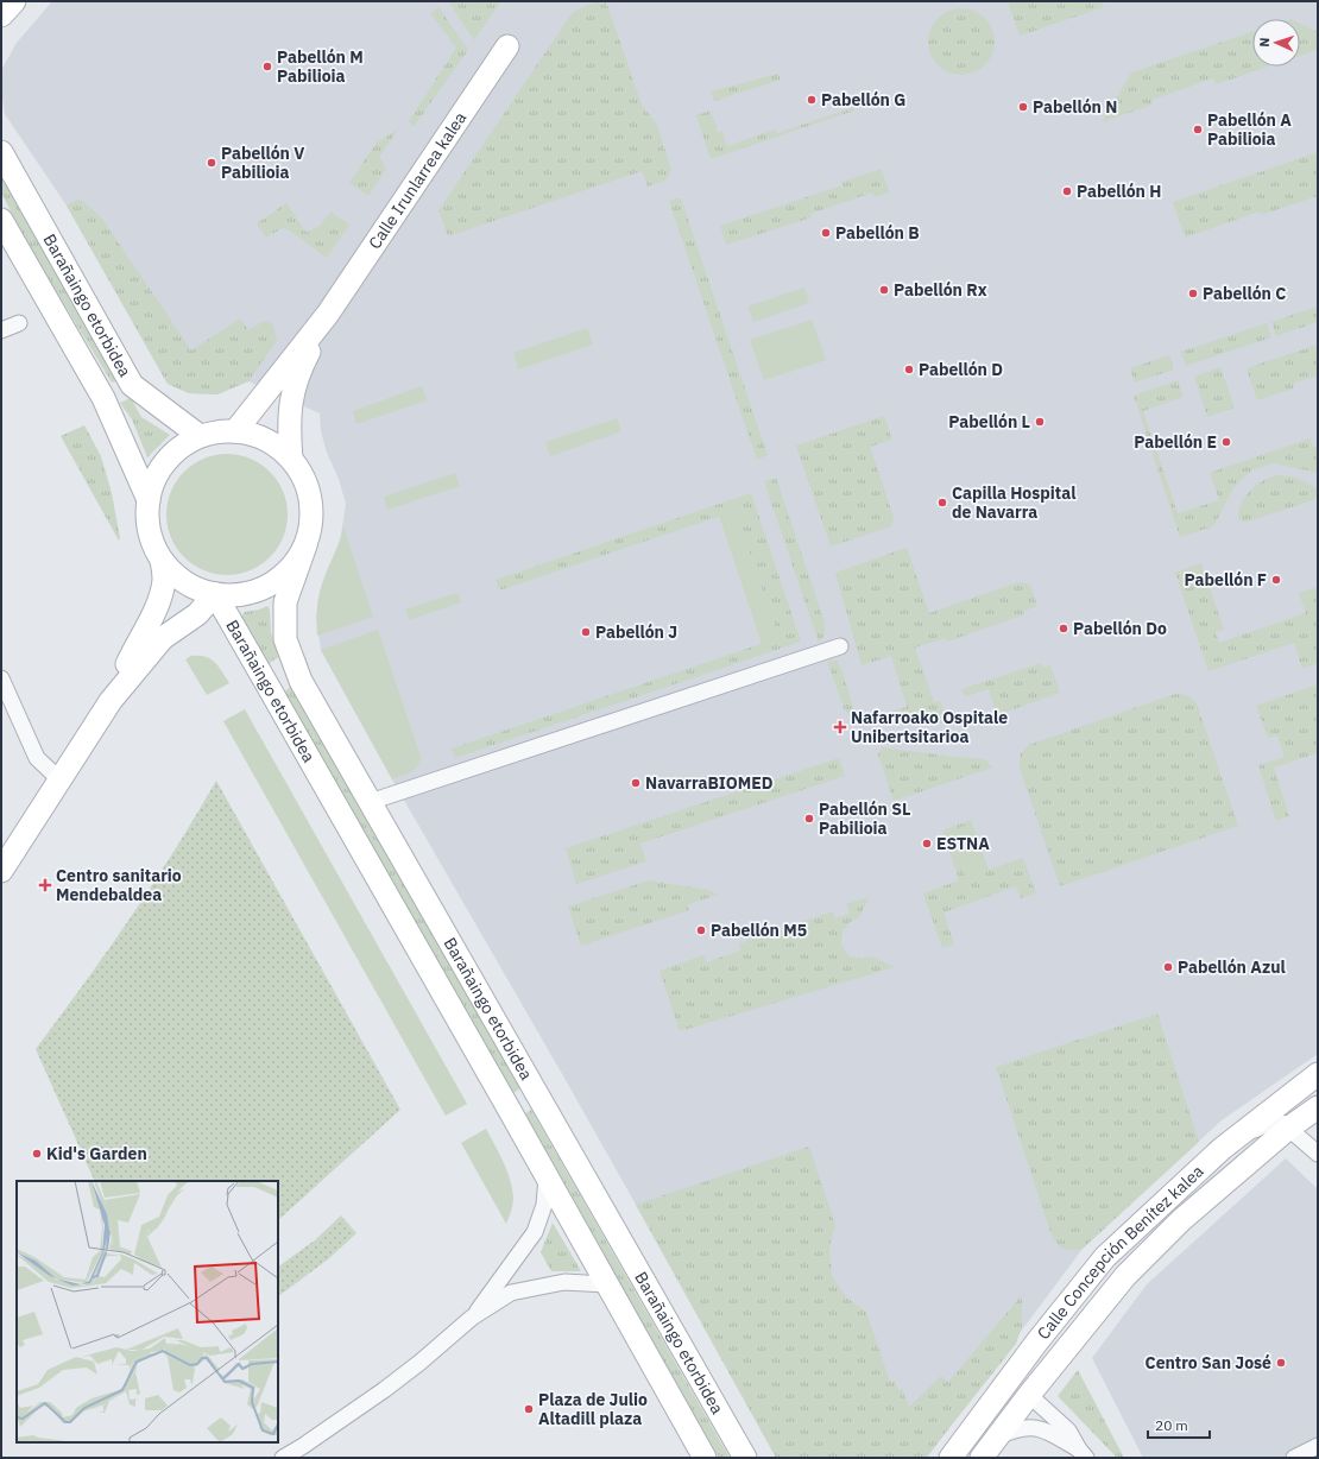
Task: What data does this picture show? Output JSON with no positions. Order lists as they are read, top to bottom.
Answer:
{
  "streets": {
    "main road": ["Calle Irunlarrea kalea", "Barañaingo etorbidea", "Calle Concepción Benítez kalea"]
  },
  "crossings": [
    ["Calle Irunlarrea kalea", "Barañaingo etorbidea"]
  ],
  "places": {
    "other": [
      "Pabellón M Pabilioia",
      "Pabellón G",
      "Pabellón N",
      "Pabellón A Pabilioia",
      "Pabellón V Pabilioia",
      "Pabellón H",
      "Pabellón B",
      "Pabellón Rx",
      "Pabellón C",
      "Pabellón D",
      "Pabellón L",
      "Pabellón E",
      "Capilla Hospital de Navarra",
      "Pabellón F",
      "Pabellón Do",
      "Pabellón J",
      "NavarraBIOMED",
      "Pabellón SL Pabilioia",
      "ESTNA",
      "Pabellón M5",
      "Pabellón Azul",
      "Kid's Garden",
      "Centro San José",
      "Plaza de Julio Altadill plaza"
    ],
    "health": ["Nafarroako Ospitale Unibertsitarioa", "Centro sanitario Mendebaldea"]
  },
  "scale_bar": "20 m",
  "north": "left"
}
